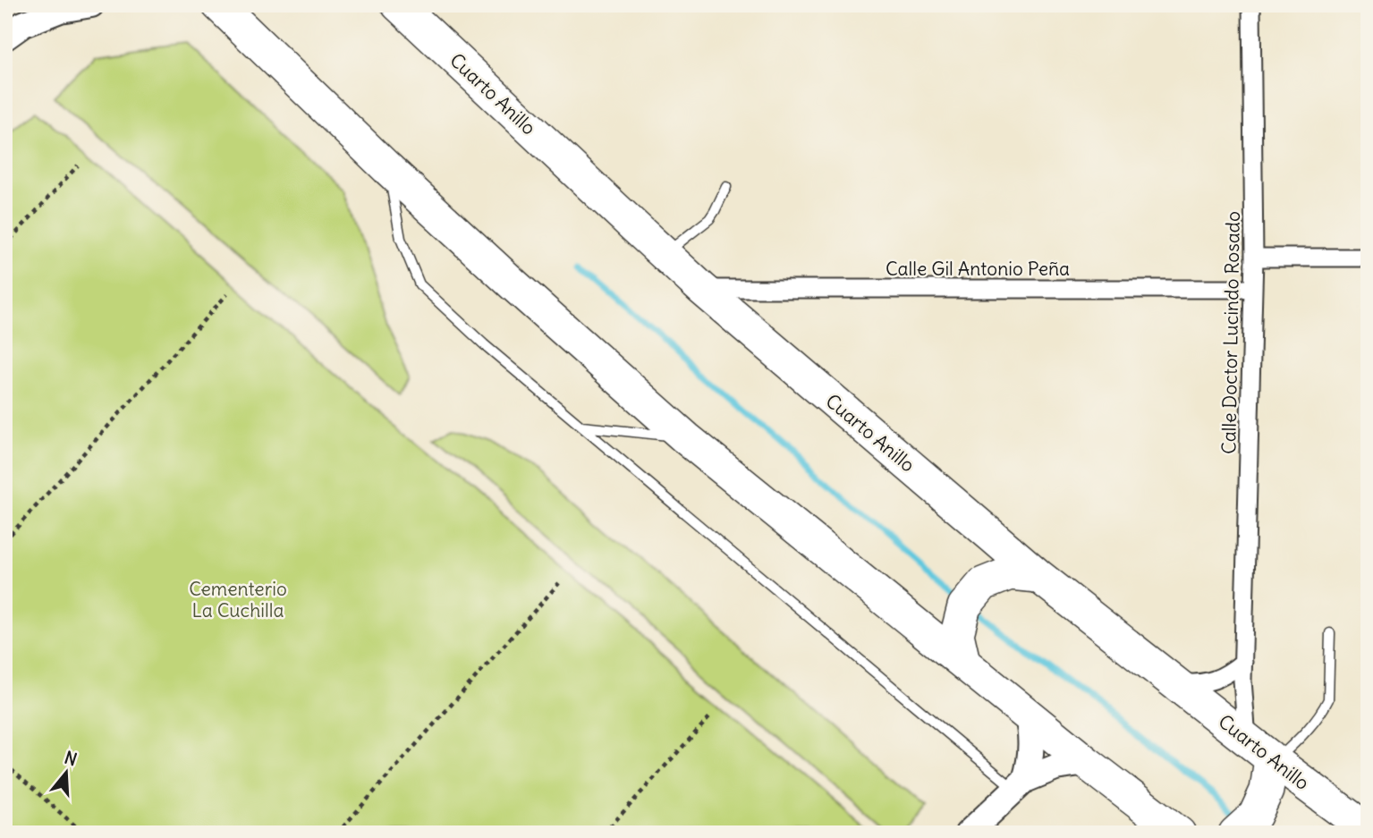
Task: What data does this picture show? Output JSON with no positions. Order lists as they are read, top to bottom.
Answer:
{
  "streets": {
    "highway": ["Cuarto Anillo"],
    "street": ["Calle Gil Antonio Peña", "Calle Doctor Lucindo Rosado"]
  },
  "crossings": [
    ["Cuarto Anillo", "Calle Gil Antonio Peña"],
    ["Cuarto Anillo", "Calle Doctor Lucindo Rosado"],
    ["Calle Gil Antonio Peña", "Calle Doctor Lucindo Rosado"]
  ],
  "parks": ["Cementerio La Cuchilla"],
  "north": "top"
}
